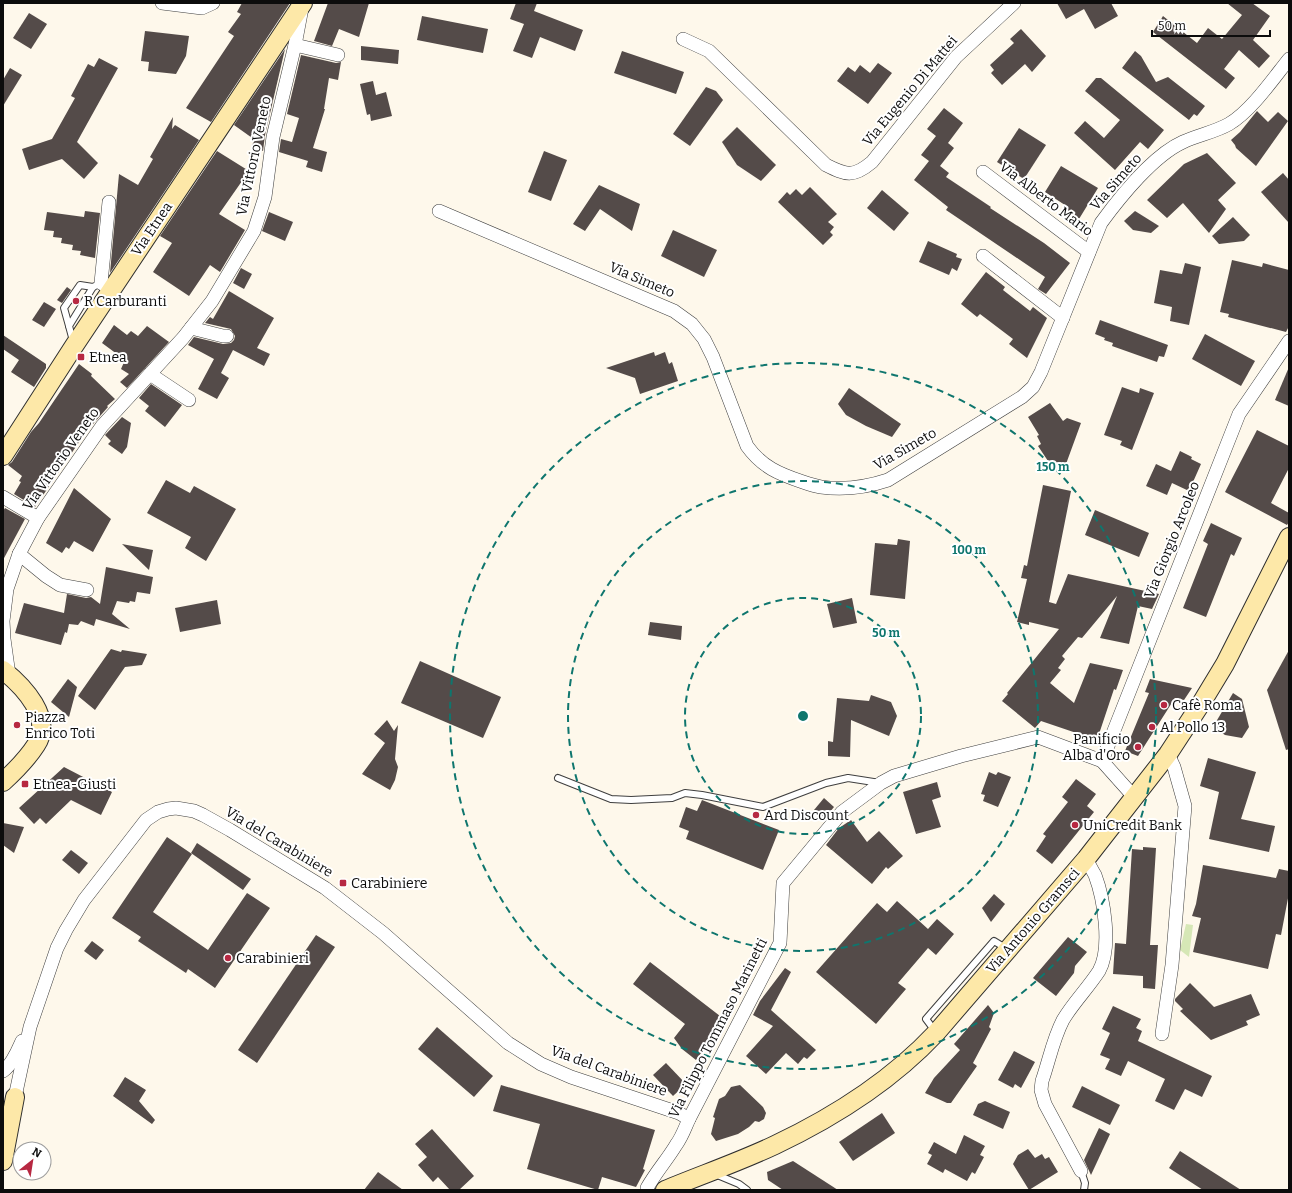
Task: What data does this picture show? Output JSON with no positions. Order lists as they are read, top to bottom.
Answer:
{
  "streets": {
    "main road": ["Via Etnea", "Via Antonio Gramsci"],
    "street": [
      "Via Eugenio Di Mattei",
      "Via Vittorio Veneto",
      "Via Simeto",
      "Via Alberto Mario",
      "Via Giorgio Arcoleo",
      "Via del Carabiniere",
      "Via Filippo Tommaso Marinetti"
    ]
  },
  "crossings": [
    ["Via Vittorio Veneto", "Via Etnea"],
    ["Via Simeto", "Via Alberto Mario"],
    ["Via Giorgio Arcoleo", "Via Filippo Tommaso Marinetti"],
    ["Via del Carabiniere", "Via Filippo Tommaso Marinetti"],
    ["Via Antonio Gramsci", "Via Filippo Tommaso Marinetti"]
  ],
  "places": {
    "other": [
      "R Carburanti",
      "Cafè Roma",
      "Piazza Enrico Toti",
      "Al Pollo 13",
      "Panificio Alba d'Oro",
      "Ard Discount",
      "UniCredit Bank",
      "Carabinieri"
    ],
    "transit": ["Etnea", "Etnea-Giusti", "Carabiniere"]
  },
  "scale_bar": "50 m",
  "north": "top right",
  "rings": ["150 m", "100 m", "50 m"]
}
